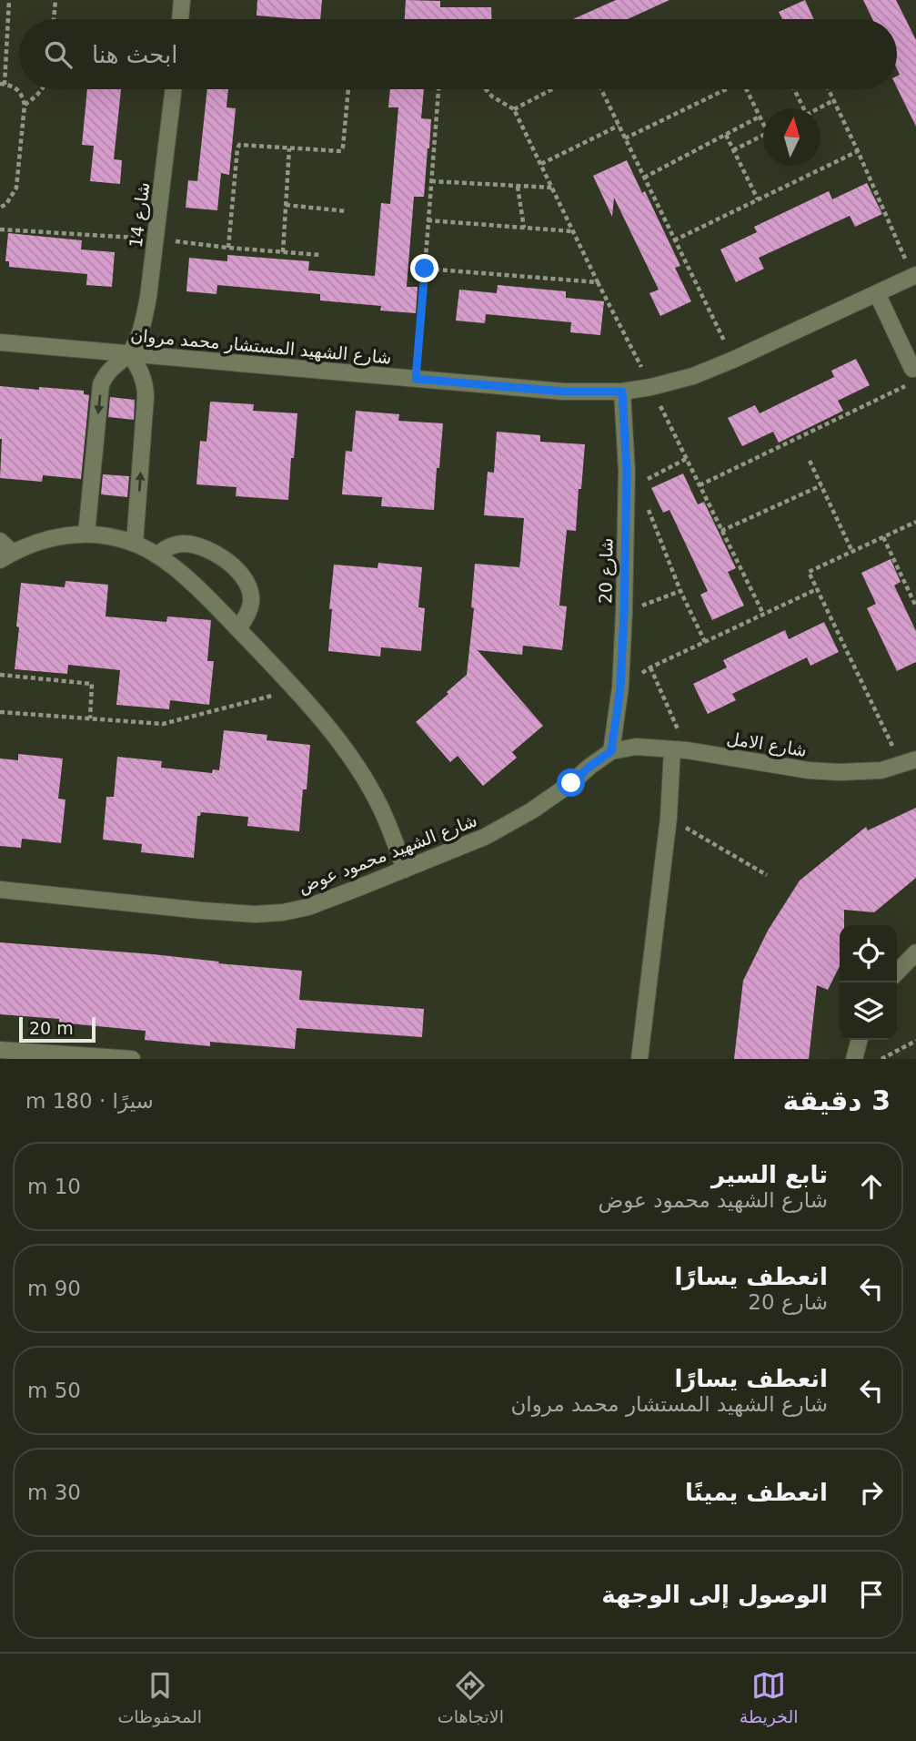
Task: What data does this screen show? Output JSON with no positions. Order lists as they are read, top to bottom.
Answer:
{
  "streets": {
    "street": [
      "شارع 14",
      "شارع الشهيد المستشار محمد مروان",
      "شارع 20",
      "شارع الامل",
      "شارع الشهيد محمود عوض"
    ]
  },
  "crossings": [
    ["شارع 14", "شارع الشهيد المستشار محمد مروان"],
    ["شارع الشهيد المستشار محمد مروان", "شارع 20"],
    ["شارع 20", "شارع الامل"],
    ["شارع 20", "شارع الشهيد محمود عوض"],
    ["شارع الامل", "شارع الشهيد محمود عوض"]
  ],
  "scale_bar": "20 m",
  "north": "top",
  "page": {
    "search": "ابحث هنا",
    "scale": "20 m",
    "heading": ["3 دقيقة", "سيرًا · 180 m"],
    "list": [
      ["تابع السير", "شارع الشهيد محمود عوض", "10 m"],
      ["انعطف يسارًا", "شارع 20", "90 m"],
      ["انعطف يسارًا", "شارع الشهيد المستشار محمد مروان", "50 m"],
      ["انعطف يمينًا", "30 m"],
      "الوصول إلى الوجهة"
    ],
    "nav": ["الخريطة", "الاتجاهات", "المحفوظات"]
  }
}
